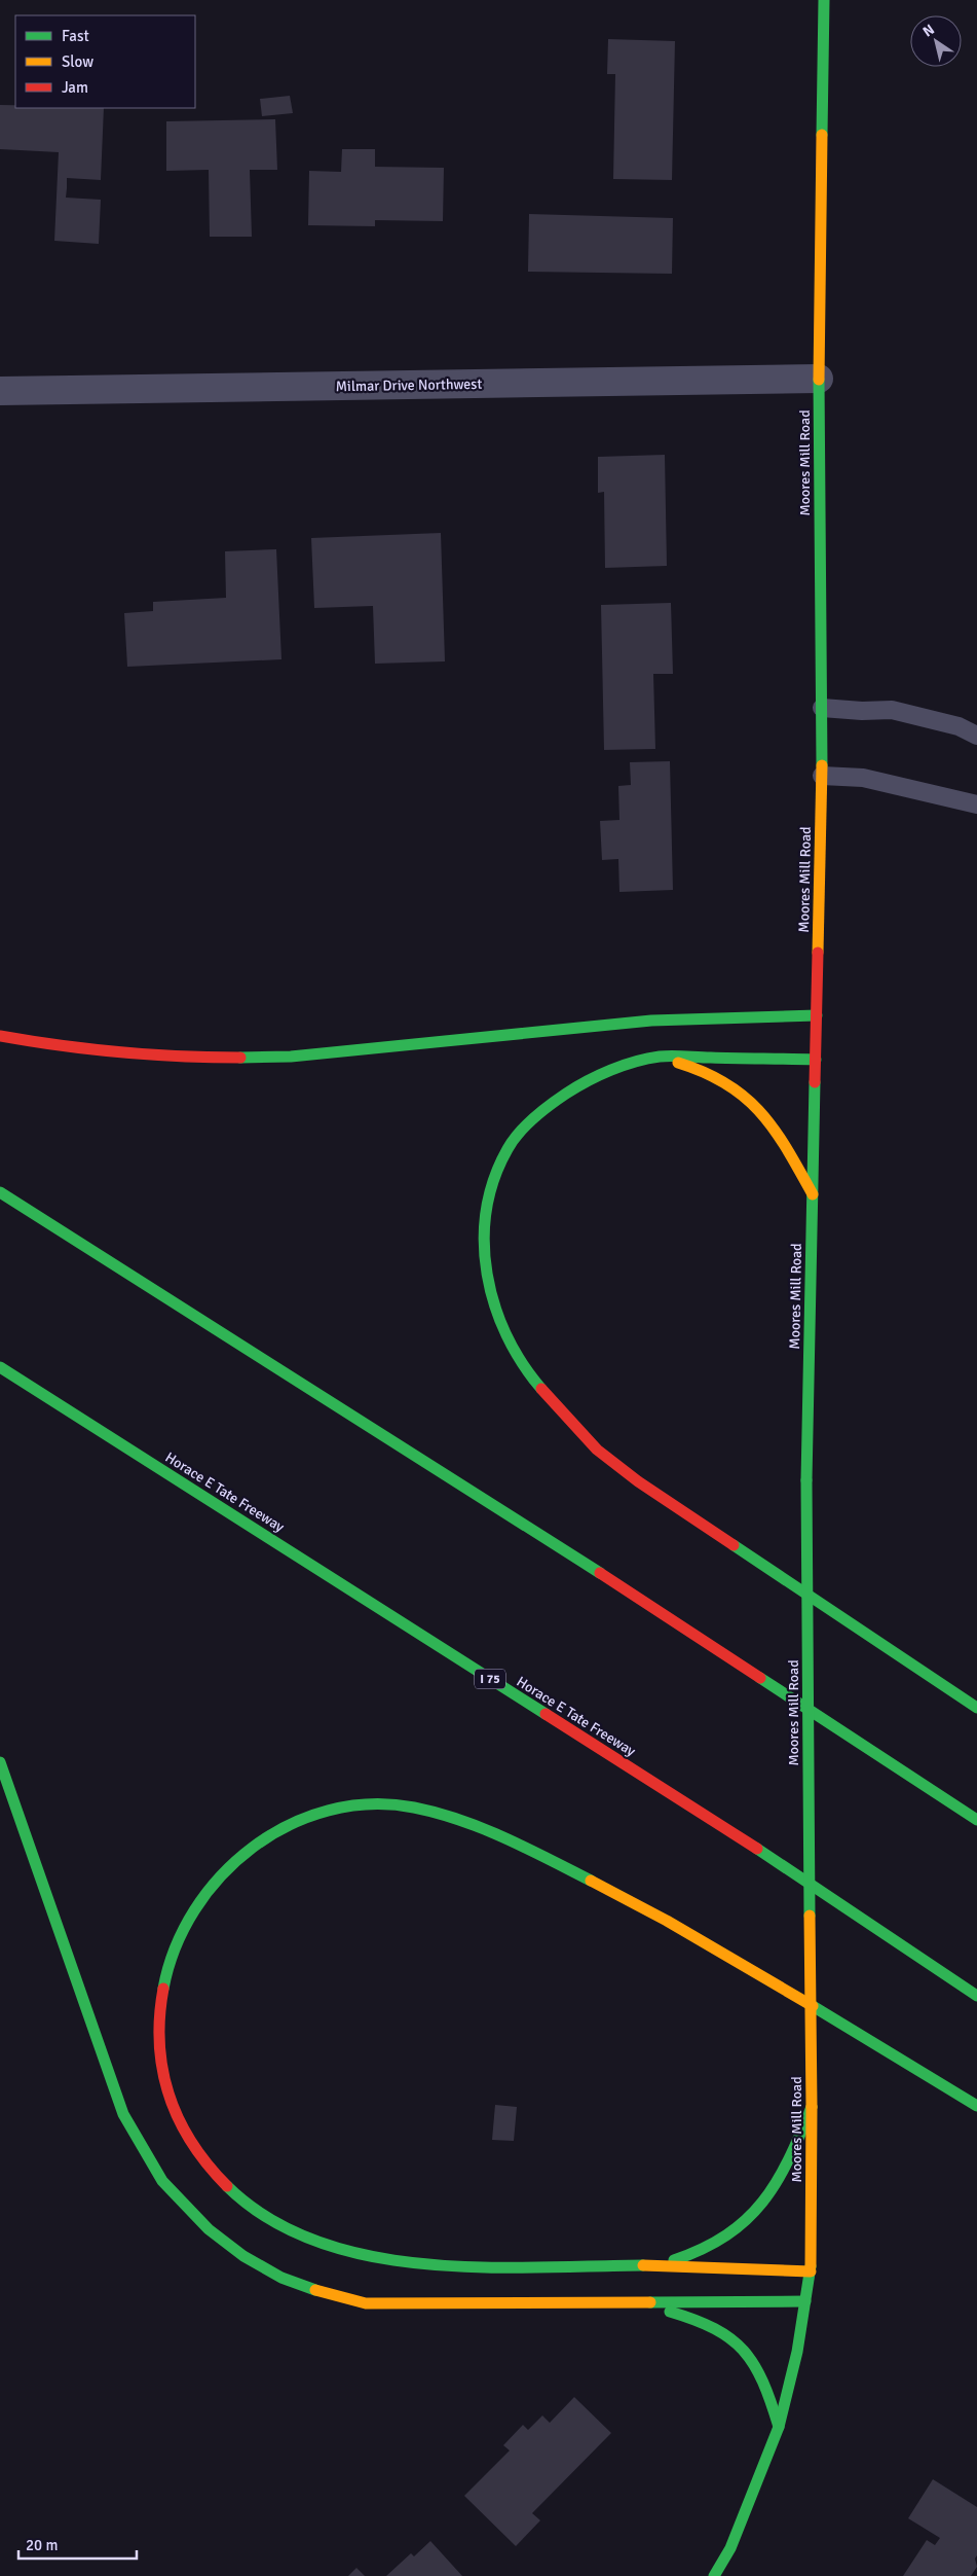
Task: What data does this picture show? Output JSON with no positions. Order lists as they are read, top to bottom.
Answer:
{
  "streets": {
    "main road": ["Moores Mill Road", "Horace E Tate Freeway", "I 75"],
    "street": ["Milmar Drive Northwest"]
  },
  "crossings": [
    ["Milmar Drive Northwest", "Moores Mill Road"]
  ],
  "legend": ["Fast", "Slow", "Jam"],
  "scale_bar": "20 m",
  "north": "top left"
}
